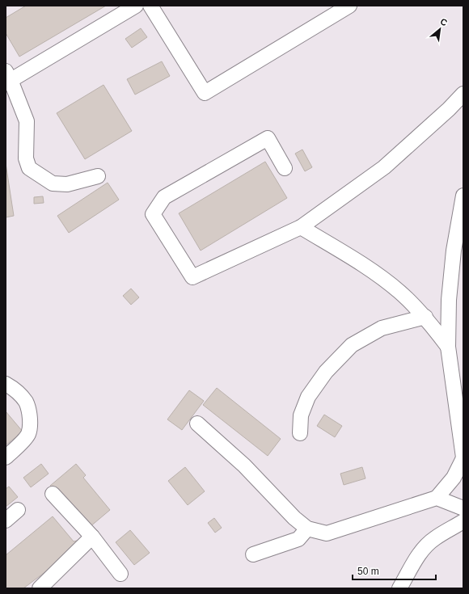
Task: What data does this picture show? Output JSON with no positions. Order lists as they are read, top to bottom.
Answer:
{
  "scale_bar": "50 m",
  "north": "top right"
}
